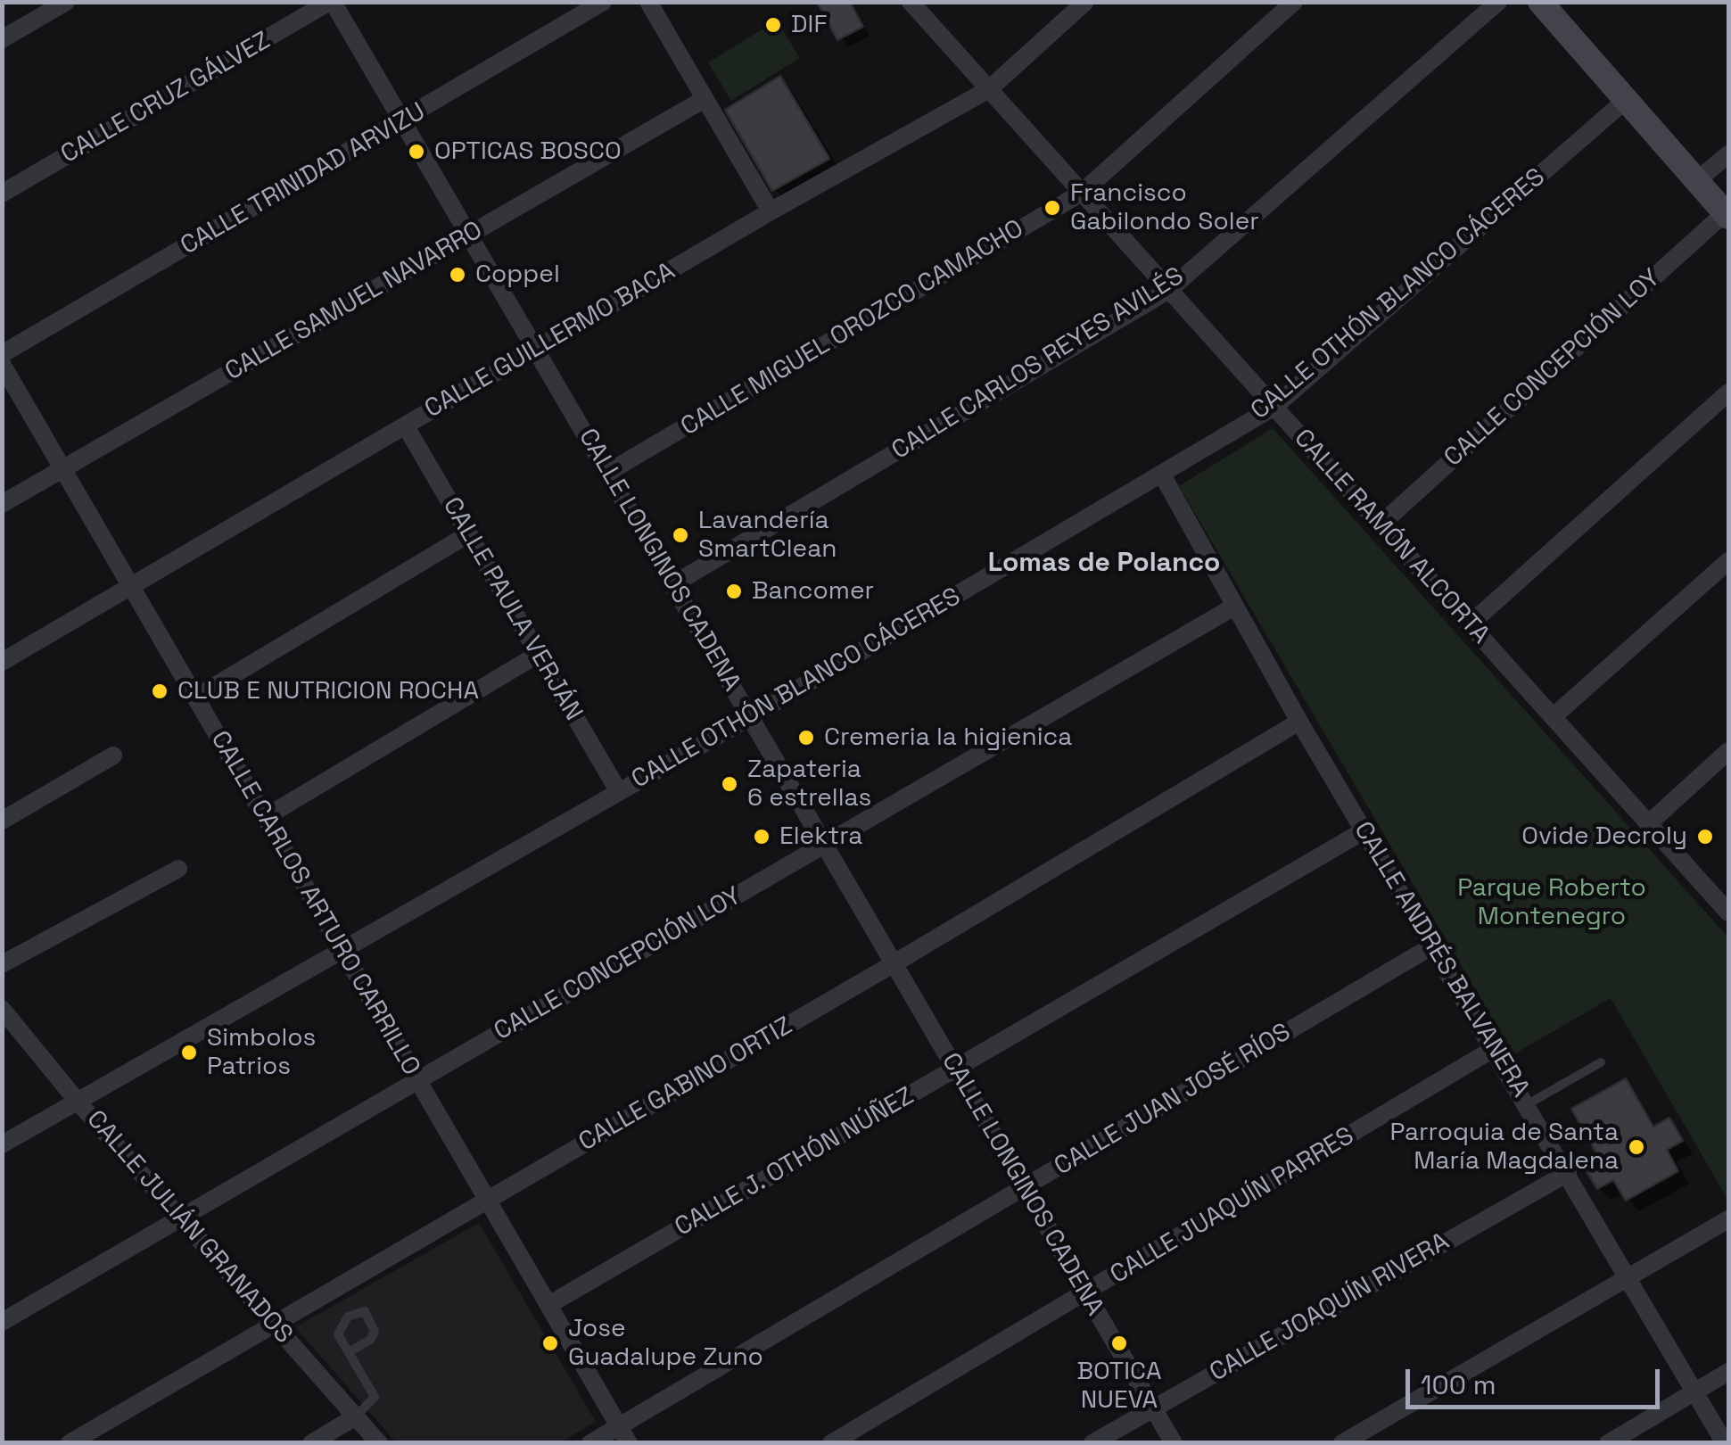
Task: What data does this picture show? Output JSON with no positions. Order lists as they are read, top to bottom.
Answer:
{
  "streets": {
    "street": [
      "CALLE CRUZ GÁLVEZ",
      "CALLE TRINIDAD ARVIZU",
      "CALLE OTHÓN BLANCO CÁCERES",
      "CALLE SAMUEL NAVARRO",
      "CALLE MIGUEL OROZCO CAMACHO",
      "CALLE GUILLERMO BACA",
      "CALLE CARLOS REYES AVILÉS",
      "CALLE CONCEPCIÓN LOY",
      "CALLE RAMÓN ALCORTA",
      "CALLE LONGINOS CADENA",
      "CALLE PAULA VERJÁN",
      "CALLE CARLOS ARTURO CARRILLO",
      "CALLE ANDRÉS BALVANERA",
      "CALLE GABINO ORTIZ",
      "CALLE JUAN JOSÉ RÍOS",
      "CALLE J. OTHÓN NÚÑEZ",
      "CALLE JUAQUÍN PARRES",
      "CALLE JULIÁN GRANADOS",
      "CALLE JOAQUÍN RIVERA"
    ]
  },
  "crossings": [
    ["CALLE CRUZ GÁLVEZ", "CALLE LONGINOS CADENA"],
    ["CALLE TRINIDAD ARVIZU", "CALLE LONGINOS CADENA"],
    ["CALLE OTHÓN BLANCO CÁCERES", "CALLE RAMÓN ALCORTA"],
    ["CALLE OTHÓN BLANCO CÁCERES", "CALLE LONGINOS CADENA"],
    ["CALLE OTHÓN BLANCO CÁCERES", "CALLE PAULA VERJÁN"],
    ["CALLE OTHÓN BLANCO CÁCERES", "CALLE CARLOS ARTURO CARRILLO"],
    ["CALLE OTHÓN BLANCO CÁCERES", "CALLE ANDRÉS BALVANERA"],
    ["CALLE OTHÓN BLANCO CÁCERES", "CALLE JULIÁN GRANADOS"],
    ["CALLE SAMUEL NAVARRO", "CALLE LONGINOS CADENA"],
    ["CALLE SAMUEL NAVARRO", "CALLE CARLOS ARTURO CARRILLO"],
    ["CALLE MIGUEL OROZCO CAMACHO", "CALLE RAMÓN ALCORTA"],
    ["CALLE MIGUEL OROZCO CAMACHO", "CALLE LONGINOS CADENA"],
    ["CALLE GUILLERMO BACA", "CALLE RAMÓN ALCORTA"],
    ["CALLE GUILLERMO BACA", "CALLE LONGINOS CADENA"],
    ["CALLE GUILLERMO BACA", "CALLE PAULA VERJÁN"],
    ["CALLE GUILLERMO BACA", "CALLE CARLOS ARTURO CARRILLO"],
    ["CALLE CARLOS REYES AVILÉS", "CALLE RAMÓN ALCORTA"],
    ["CALLE CARLOS REYES AVILÉS", "CALLE LONGINOS CADENA"],
    ["CALLE CONCEPCIÓN LOY", "CALLE RAMÓN ALCORTA"],
    ["CALLE CONCEPCIÓN LOY", "CALLE LONGINOS CADENA"],
    ["CALLE CONCEPCIÓN LOY", "CALLE CARLOS ARTURO CARRILLO"],
    ["CALLE CONCEPCIÓN LOY", "CALLE ANDRÉS BALVANERA"],
    ["CALLE CONCEPCIÓN LOY", "CALLE JULIÁN GRANADOS"],
    ["CALLE LONGINOS CADENA", "CALLE GABINO ORTIZ"],
    ["CALLE LONGINOS CADENA", "CALLE JUAN JOSÉ RÍOS"],
    ["CALLE LONGINOS CADENA", "CALLE J. OTHÓN NÚÑEZ"],
    ["CALLE LONGINOS CADENA", "CALLE JUAQUÍN PARRES"],
    ["CALLE LONGINOS CADENA", "CALLE JOAQUÍN RIVERA"],
    ["CALLE CARLOS ARTURO CARRILLO", "CALLE GABINO ORTIZ"],
    ["CALLE CARLOS ARTURO CARRILLO", "CALLE JUAN JOSÉ RÍOS"],
    ["CALLE CARLOS ARTURO CARRILLO", "CALLE J. OTHÓN NÚÑEZ"],
    ["CALLE ANDRÉS BALVANERA", "CALLE GABINO ORTIZ"],
    ["CALLE ANDRÉS BALVANERA", "CALLE JUAN JOSÉ RÍOS"],
    ["CALLE ANDRÉS BALVANERA", "CALLE J. OTHÓN NÚÑEZ"],
    ["CALLE ANDRÉS BALVANERA", "CALLE JUAQUÍN PARRES"],
    ["CALLE ANDRÉS BALVANERA", "CALLE JOAQUÍN RIVERA"],
    ["CALLE GABINO ORTIZ", "CALLE JULIÁN GRANADOS"]
  ],
  "districts": ["Lomas de Polanco"],
  "parks": ["Parque Roberto Montenegro"],
  "places": [
    "DIF",
    "OPTICAS BOSCO",
    "Francisco Gabilondo Soler",
    "Coppel",
    "Lavandería SmartClean",
    "Bancomer",
    "CLUB E NUTRICION ROCHA",
    "Cremeria la higienica",
    "Zapateria 6 estrellas",
    "Elektra",
    "Ovide Decroly",
    "Simbolos Patrios",
    "Parroquia de Santa María Magdalena",
    "Jose Guadalupe Zuno",
    "BOTICA NUEVA"
  ],
  "scale_bar": "100 m"
}
